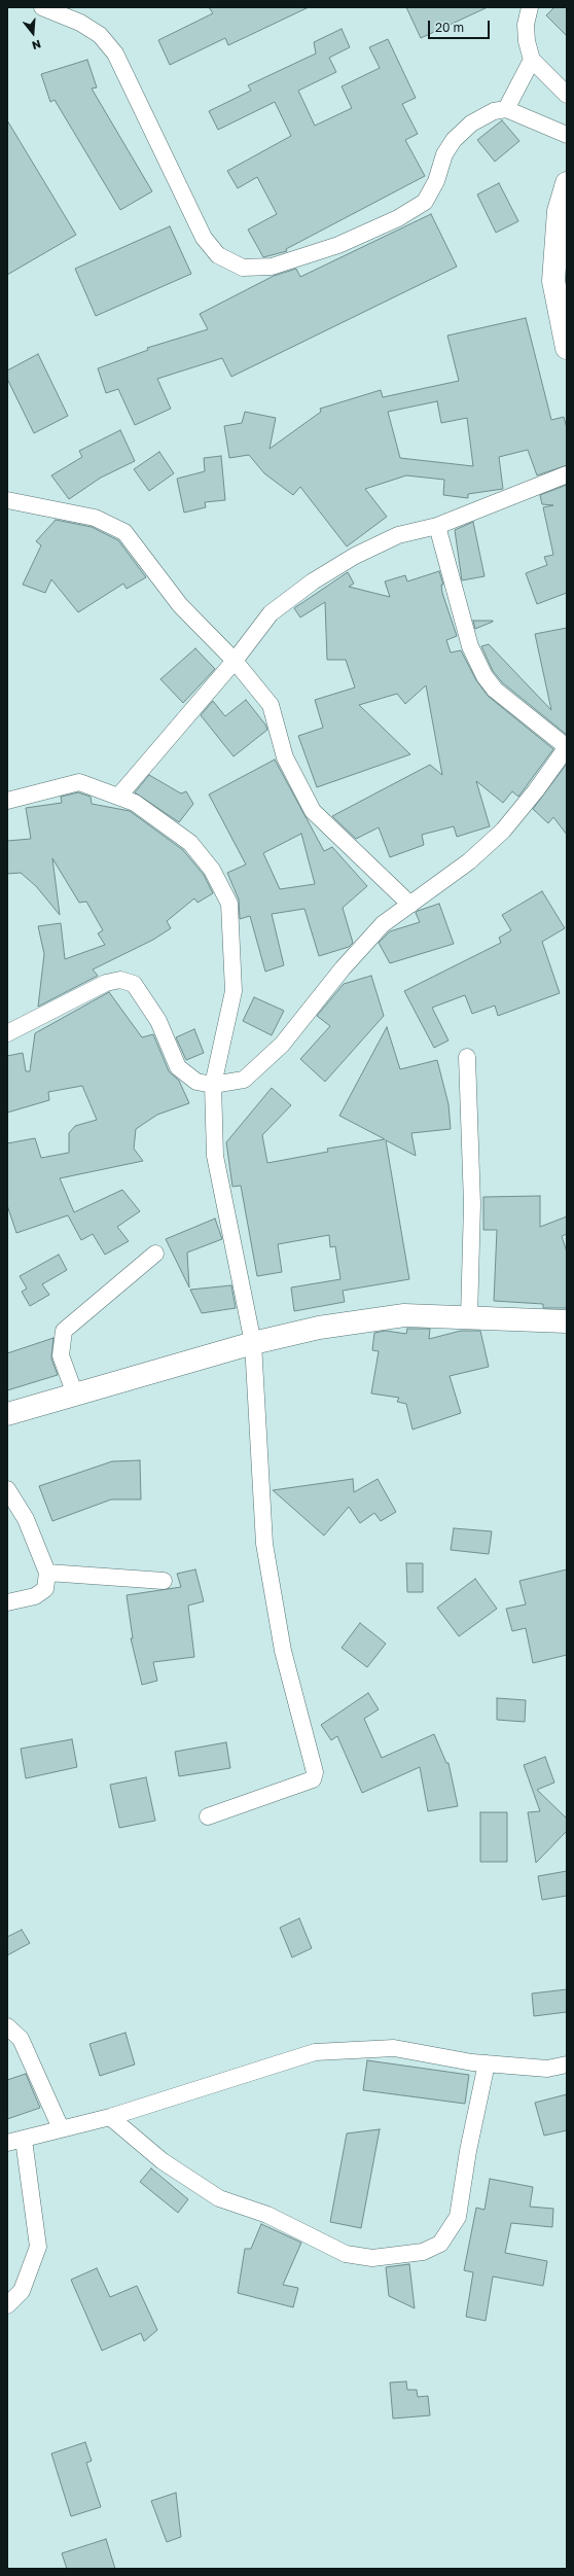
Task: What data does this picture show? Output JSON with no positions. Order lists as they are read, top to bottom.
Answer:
{
  "scale_bar": "20 m",
  "north": "bottom"
}
